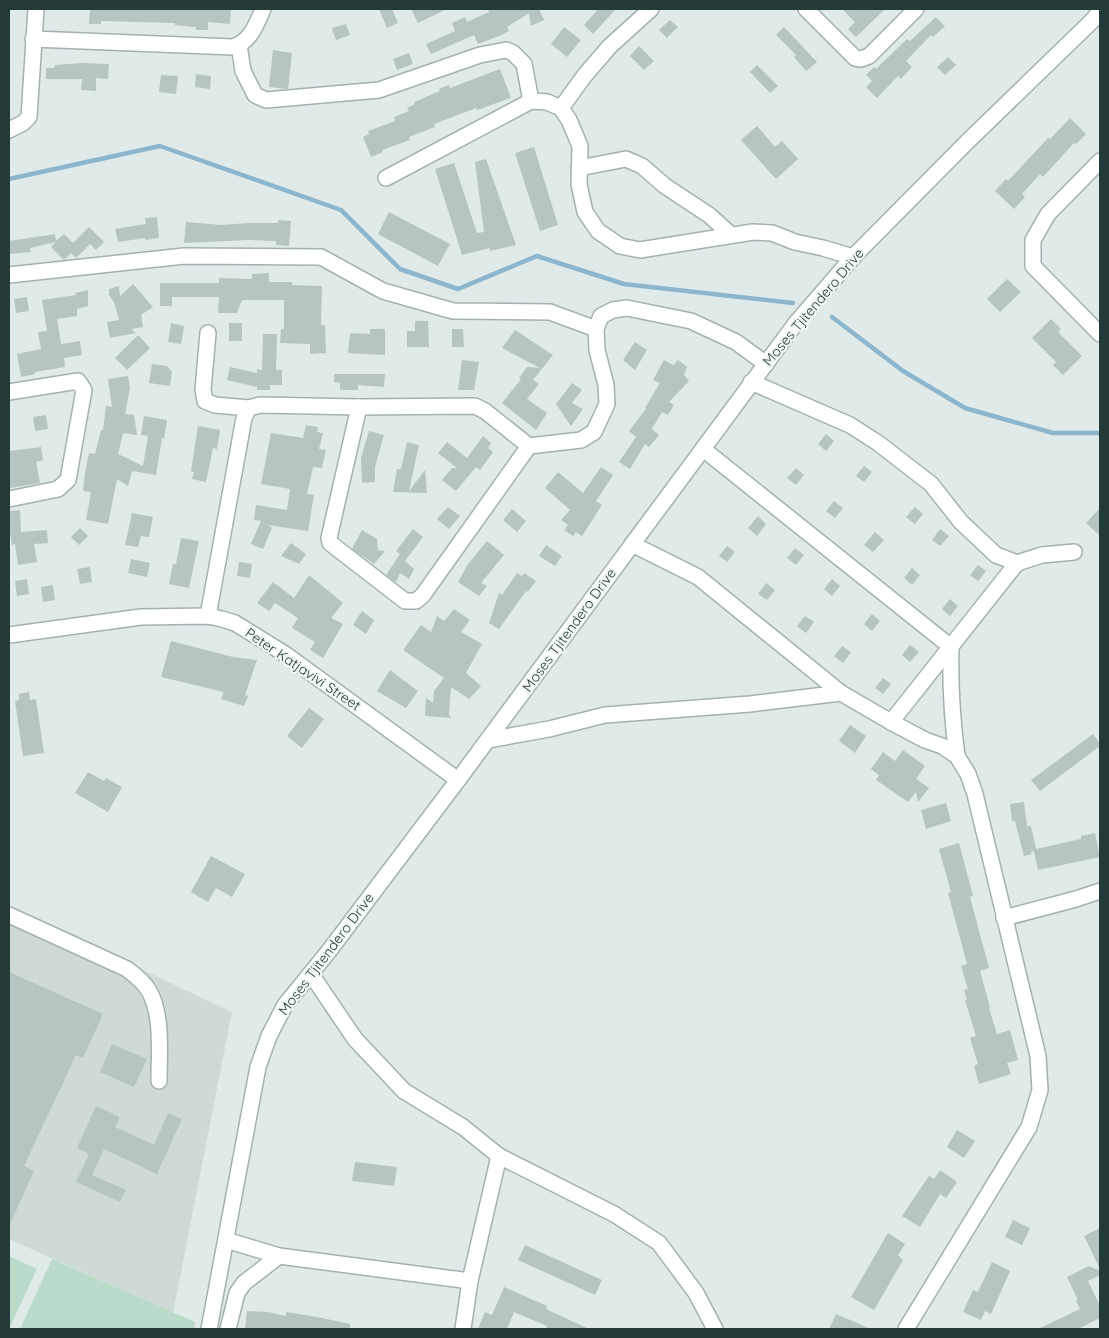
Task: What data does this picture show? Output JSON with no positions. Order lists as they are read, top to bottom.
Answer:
{
  "streets": {
    "street": ["Moses Tjitendero Drive", "Peter Katjavivi Street"]
  },
  "crossings": [
    ["Moses Tjitendero Drive", "Peter Katjavivi Street"]
  ]
}
